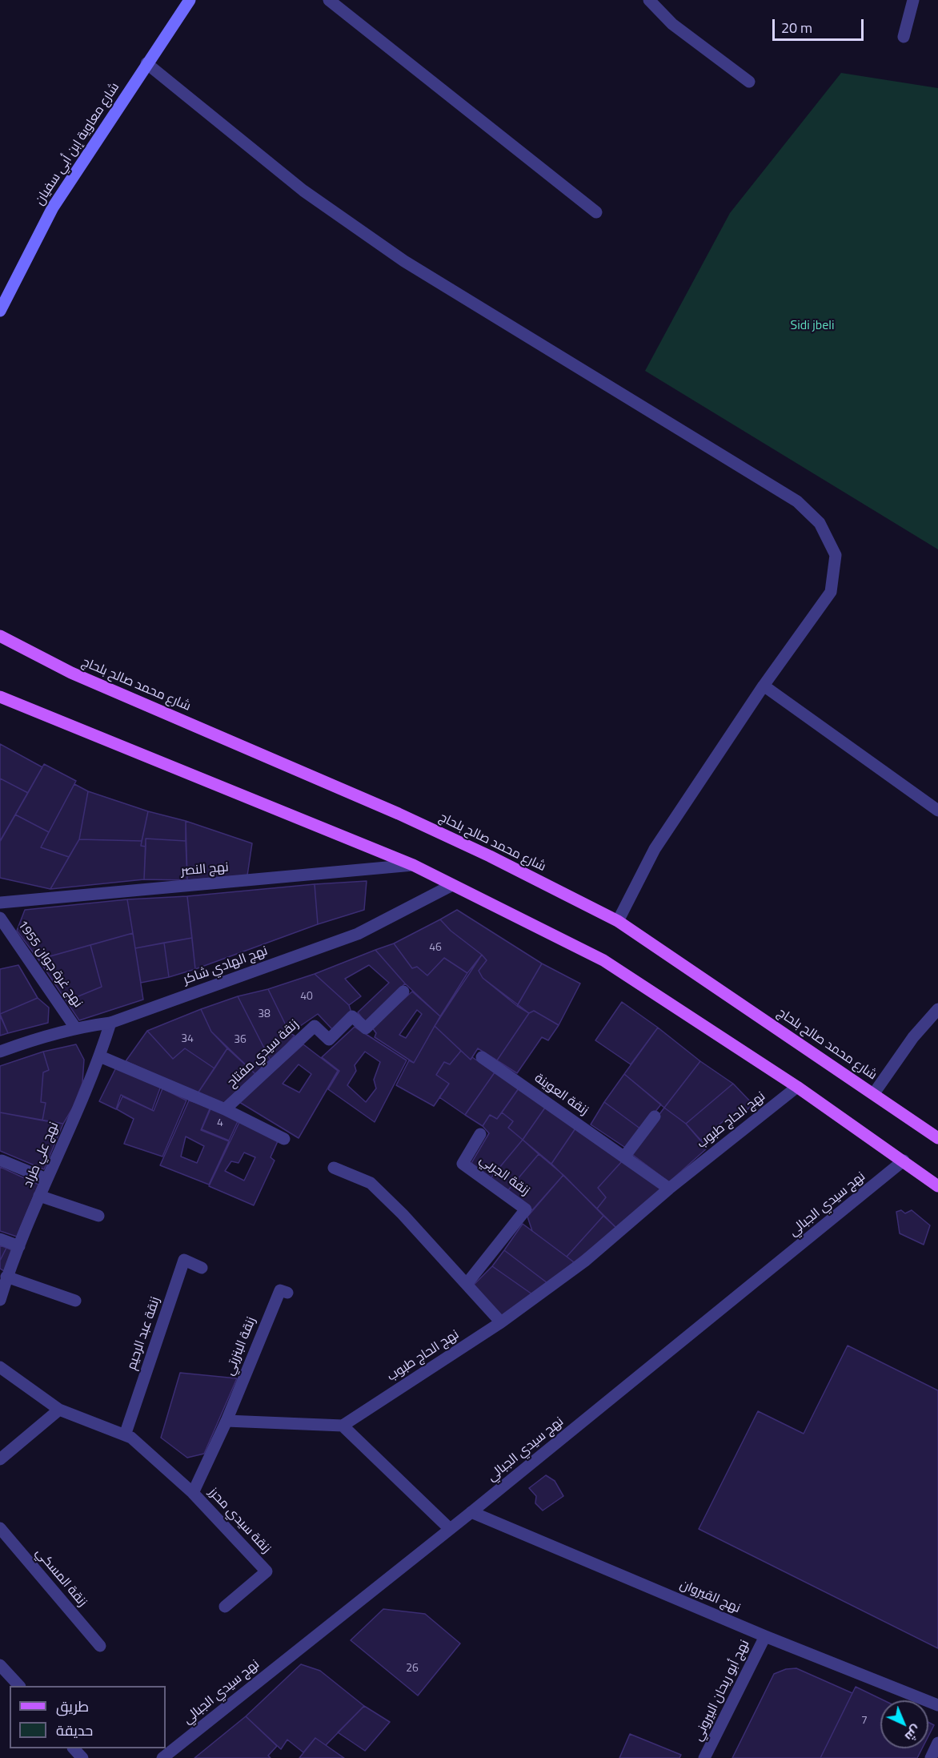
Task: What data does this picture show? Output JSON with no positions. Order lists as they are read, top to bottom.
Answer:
{
  "streets": {
    "main road": ["شارع معاوية إبن أبي سفيان", "شارع محمد صالح بلحاج"],
    "street": [
      "نهج النصر",
      "1955 نهج غرة جوان",
      "نهج الهادي شاكر",
      "زنقة سيدي مفتاح",
      "زنقة العوينة",
      "نهج الحاج طبوب",
      "نهج علي طراد",
      "زنقة الجربي",
      "نهج سيدي الجبالي",
      "زنقة عبد الرحيم",
      "زنقة البنزرتي",
      "زنقة سيدي محرز",
      "زنقة المسكي",
      "نهج القيروان",
      "نهج أبو ريحان البيروني"
    ]
  },
  "crossings": [
    ["1955 نهج غرة جوان", "نهج الهادي شاكر"],
    ["نهج الهادي شاكر", "نهج علي طراد"],
    ["زنقة العوينة", "نهج الحاج طبوب"],
    ["نهج سيدي الجبالي", "نهج القيروان"],
    ["نهج القيروان", "نهج أبو ريحان البيروني"]
  ],
  "parks": ["Sidi jbeli"],
  "house_numbers": [
    "46",
    "40",
    "38",
    "34",
    "36",
    "4",
    "26",
    "7"
  ],
  "legend": ["طريق", "حديقة"],
  "scale_bar": "20 m",
  "north": "bottom right"
}
